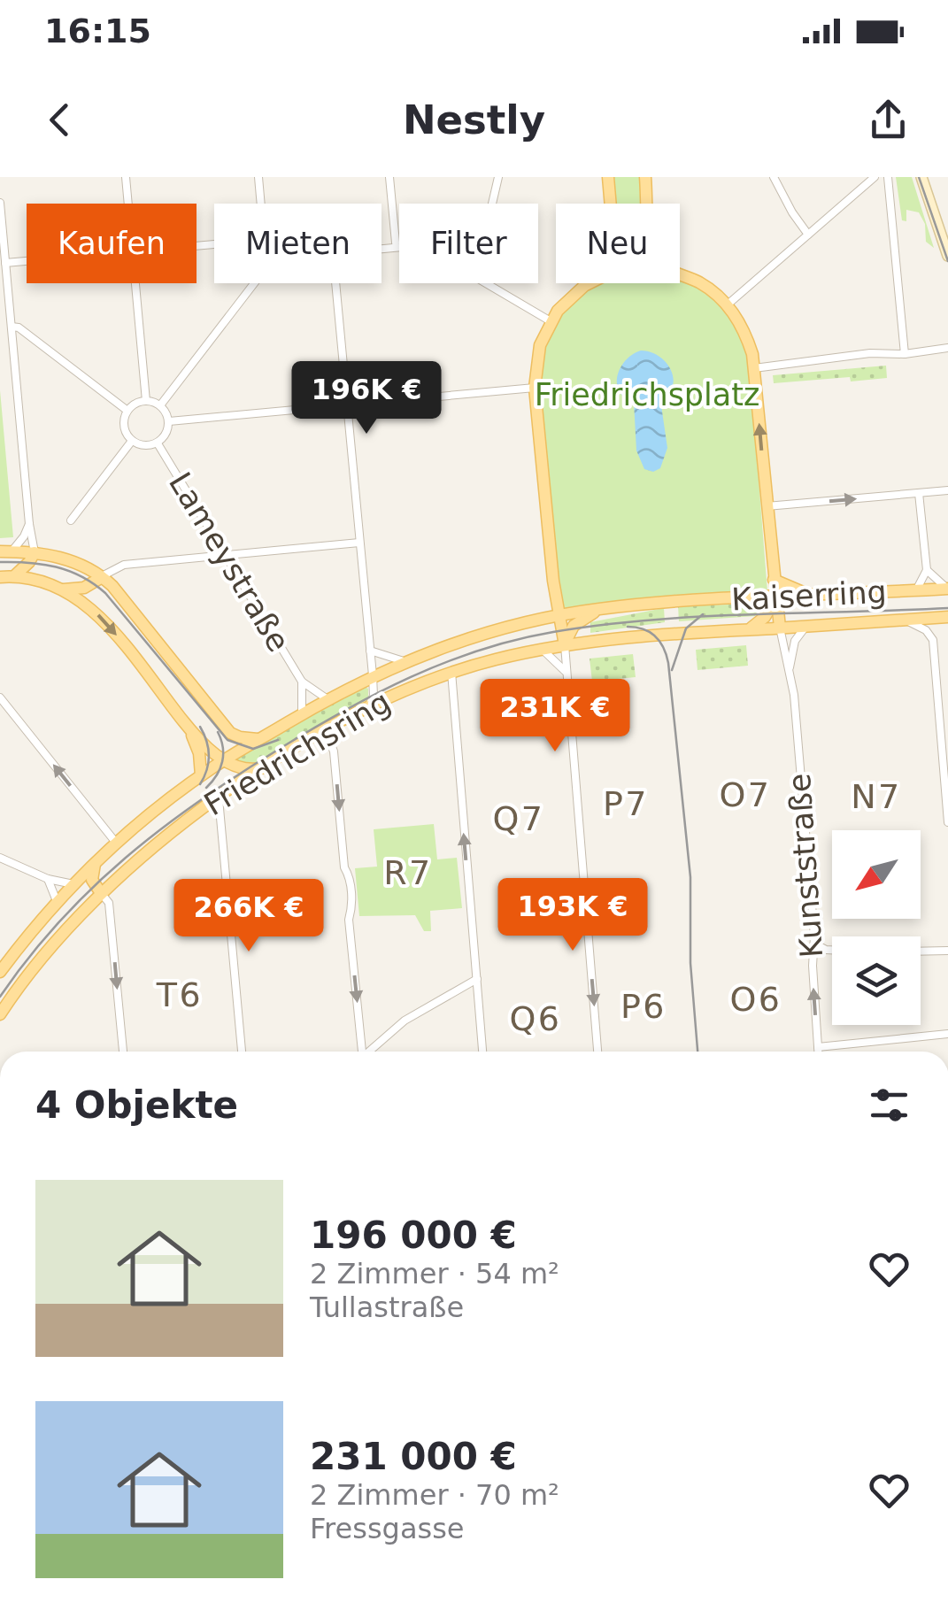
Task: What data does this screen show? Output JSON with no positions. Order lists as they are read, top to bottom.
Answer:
{
  "streets": {
    "main road": ["Kaiserring", "Friedrichsring"],
    "street": ["Lameystraße", "Kunststraße"]
  },
  "crossings": [
    ["Lameystraße", "Friedrichsring"],
    ["Kaiserring", "Friedrichsring"],
    ["Kaiserring", "Kunststraße"]
  ],
  "districts": [
    "O7",
    "N7",
    "P7",
    "Q7",
    "R7",
    "T6",
    "O6",
    "P6",
    "Q6"
  ],
  "parks": ["Friedrichsplatz"],
  "north": "bottom left",
  "page": {
    "status": "16:15",
    "header": "Nestly",
    "chip": [
      "Kaufen",
      "Mieten",
      "Filter",
      "Neu"
    ],
    "price": [
      "196K €",
      "231K €",
      "193K €",
      "266K €"
    ],
    "heading": "4 Objekte",
    "list": [
      {
        "name": "196 000 €",
        "note": "2 Zimmer · 54 m² · Tullastraße"
      },
      {
        "name": "231 000 €",
        "note": "2 Zimmer · 70 m² · Fressgasse"
      }
    ]
  }
}
